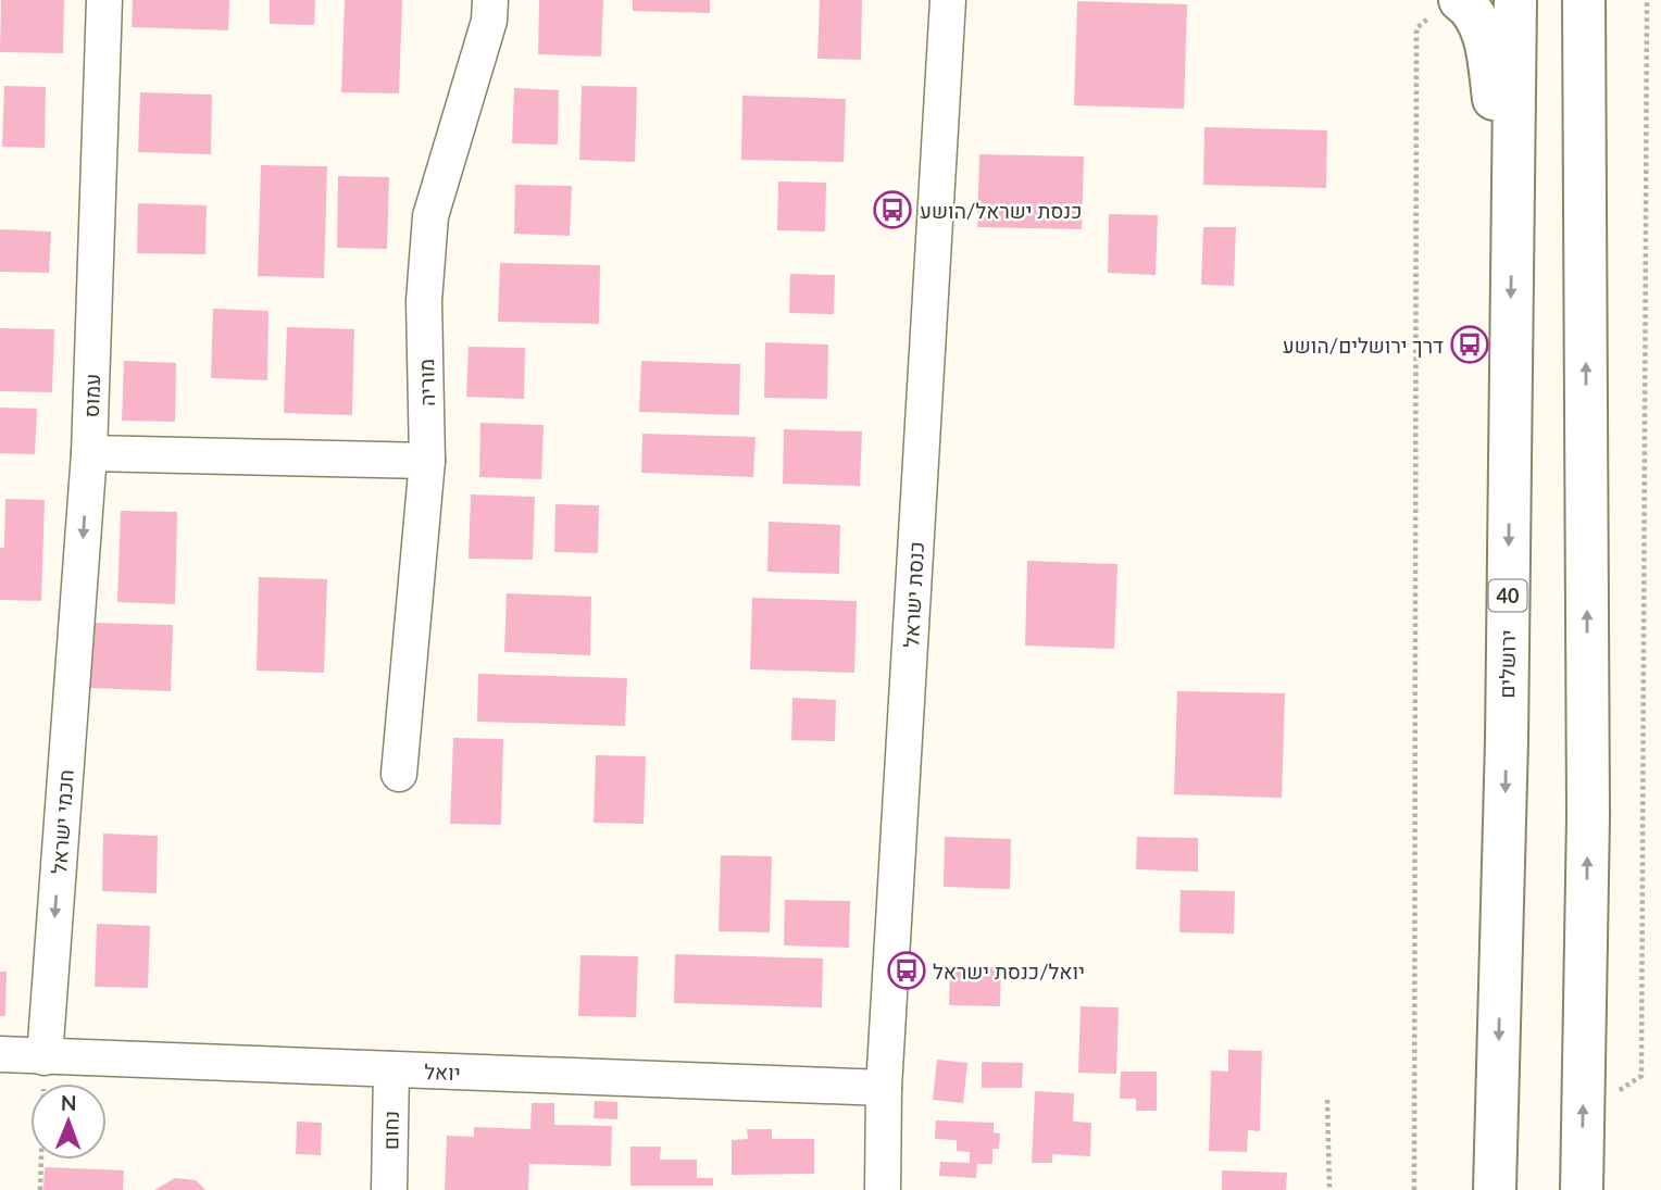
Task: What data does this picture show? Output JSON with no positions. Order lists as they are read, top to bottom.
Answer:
{
  "streets": {
    "highway": ["40", "ירושלים"],
    "street": [
      "מוריה",
      "עמוס",
      "כנסת ישראל",
      "חכמי ישראל",
      "יואל",
      "נחום"
    ]
  },
  "crossings": [
    ["עמוס", "חכמי ישראל"],
    ["כנסת ישראל", "יואל"],
    ["חכמי ישראל", "יואל"],
    ["יואל", "נחום"]
  ],
  "one_way": ["חכמי ישראל"],
  "places": {
    "bus stop": ["כנסת ישראל/הושע", "דרך ירושלים/הושע", "יואל/כנסת ישראל"]
  },
  "north": "top"
}
